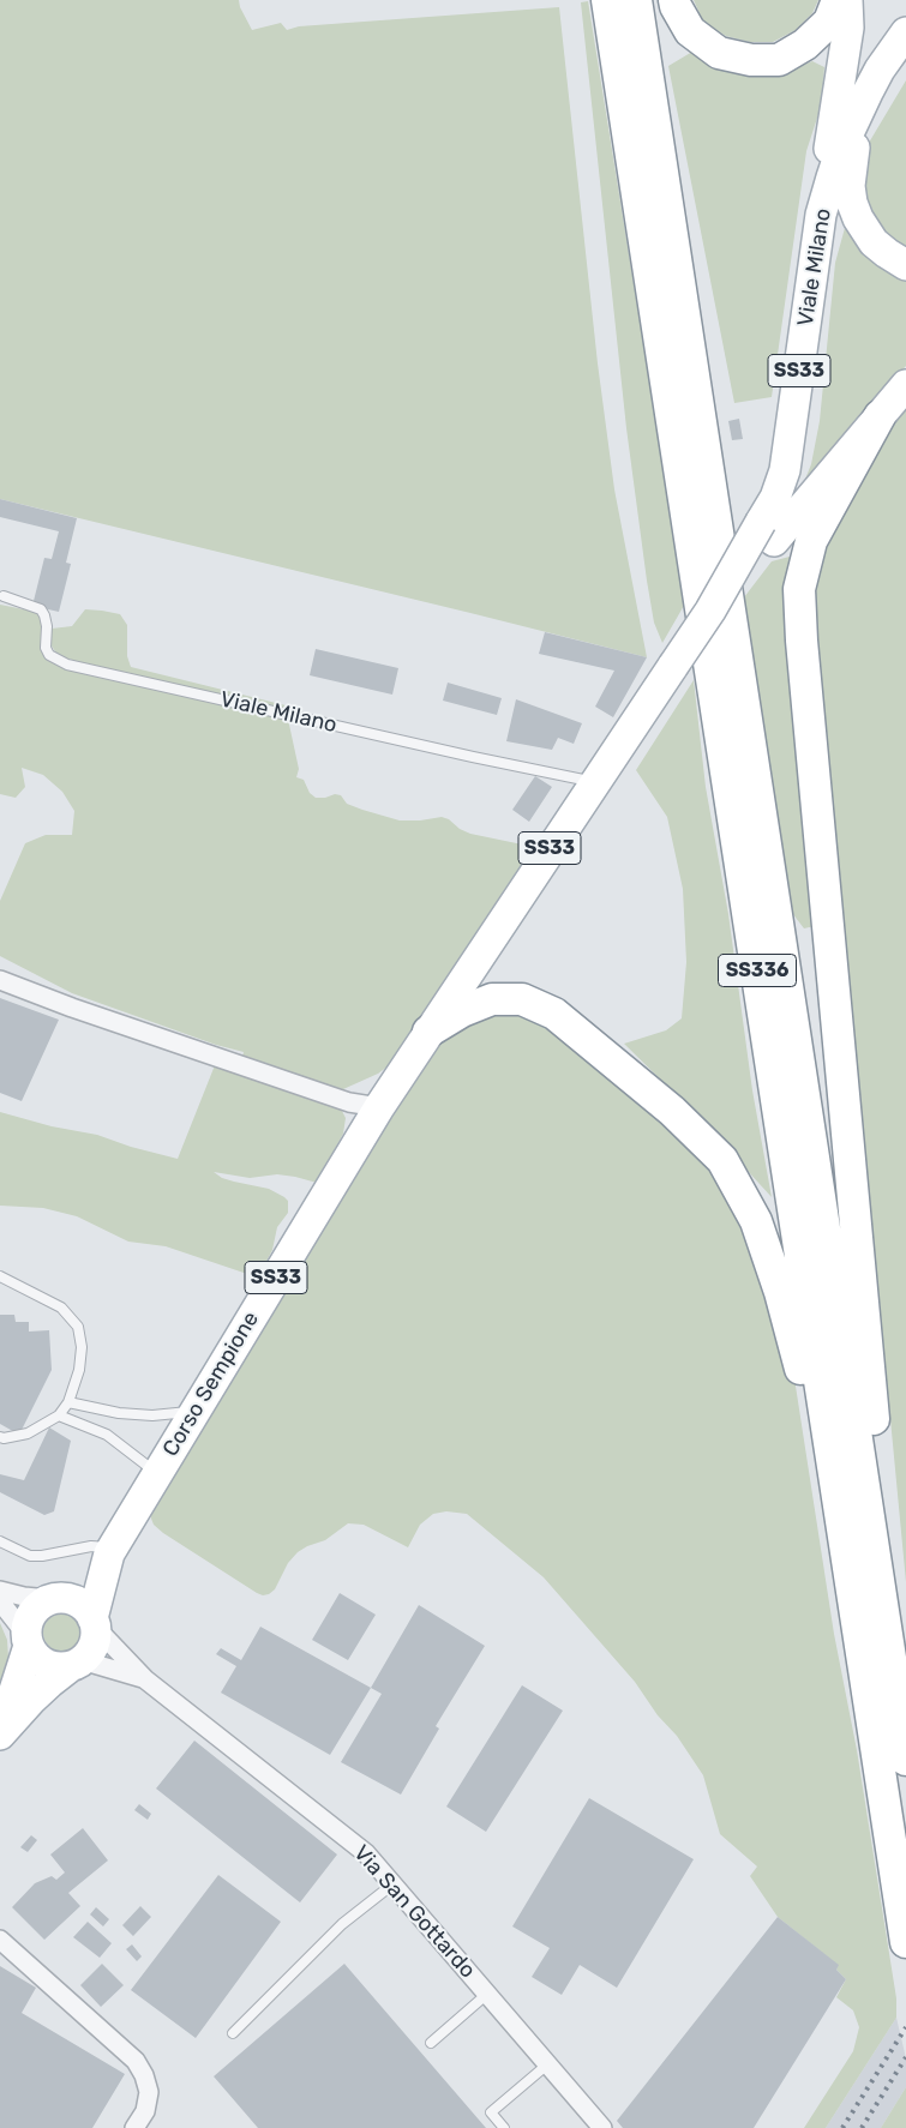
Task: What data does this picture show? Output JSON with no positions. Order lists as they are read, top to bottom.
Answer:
{
  "streets": {
    "highway": ["SS336"],
    "main road": ["Viale Milano", "SS33", "Corso Sempione"],
    "street": ["Via San Gottardo"]
  },
  "crossings": [
    ["Viale Milano", "Corso Sempione"],
    ["SS33", "Corso Sempione"],
    ["SS33", "Via San Gottardo"],
    ["Corso Sempione", "Via San Gottardo"]
  ]
}
